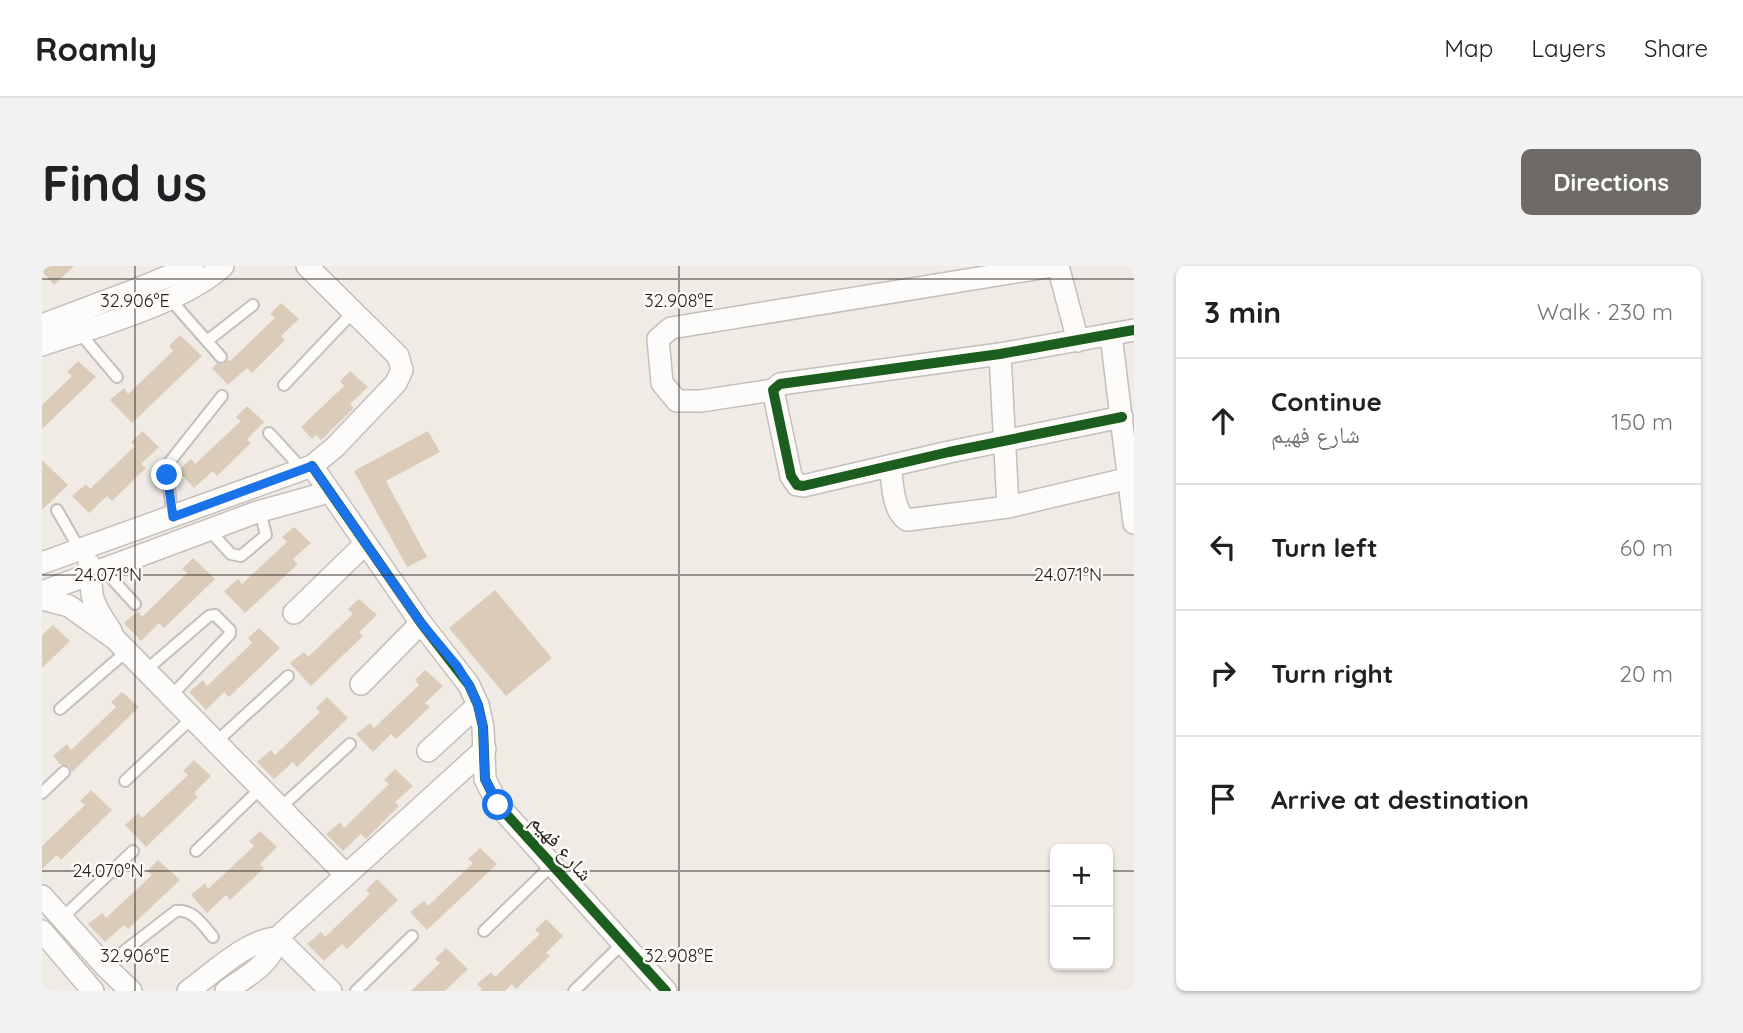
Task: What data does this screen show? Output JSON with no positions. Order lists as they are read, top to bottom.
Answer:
{
  "streets": {
    "street": ["شارع فهيم"]
  },
  "page": {
    "header": "Roamly",
    "nav": ["Map", "Layers", "Share"],
    "buttons": "Directions",
    "title": "Find us",
    "heading": ["3 min", "Walk · 230 m"],
    "list": [
      ["Continue", "شارع فهيم", "150 m"],
      ["Turn left", "60 m"],
      ["Turn right", "20 m"],
      "Arrive at destination"
    ],
    "map_buttons": ["+", "−"]
  },
  "coordinates": [
    "32.906°E",
    "32.908°E",
    "24.071°N",
    "24.070°N"
  ]
}
